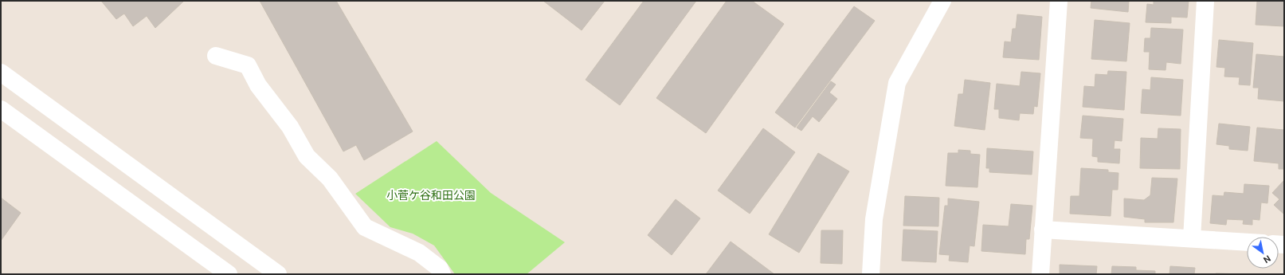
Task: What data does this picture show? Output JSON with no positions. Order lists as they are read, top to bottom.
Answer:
{
  "parks": ["小菅ケ谷和田公園"],
  "north": "bottom right"
}
